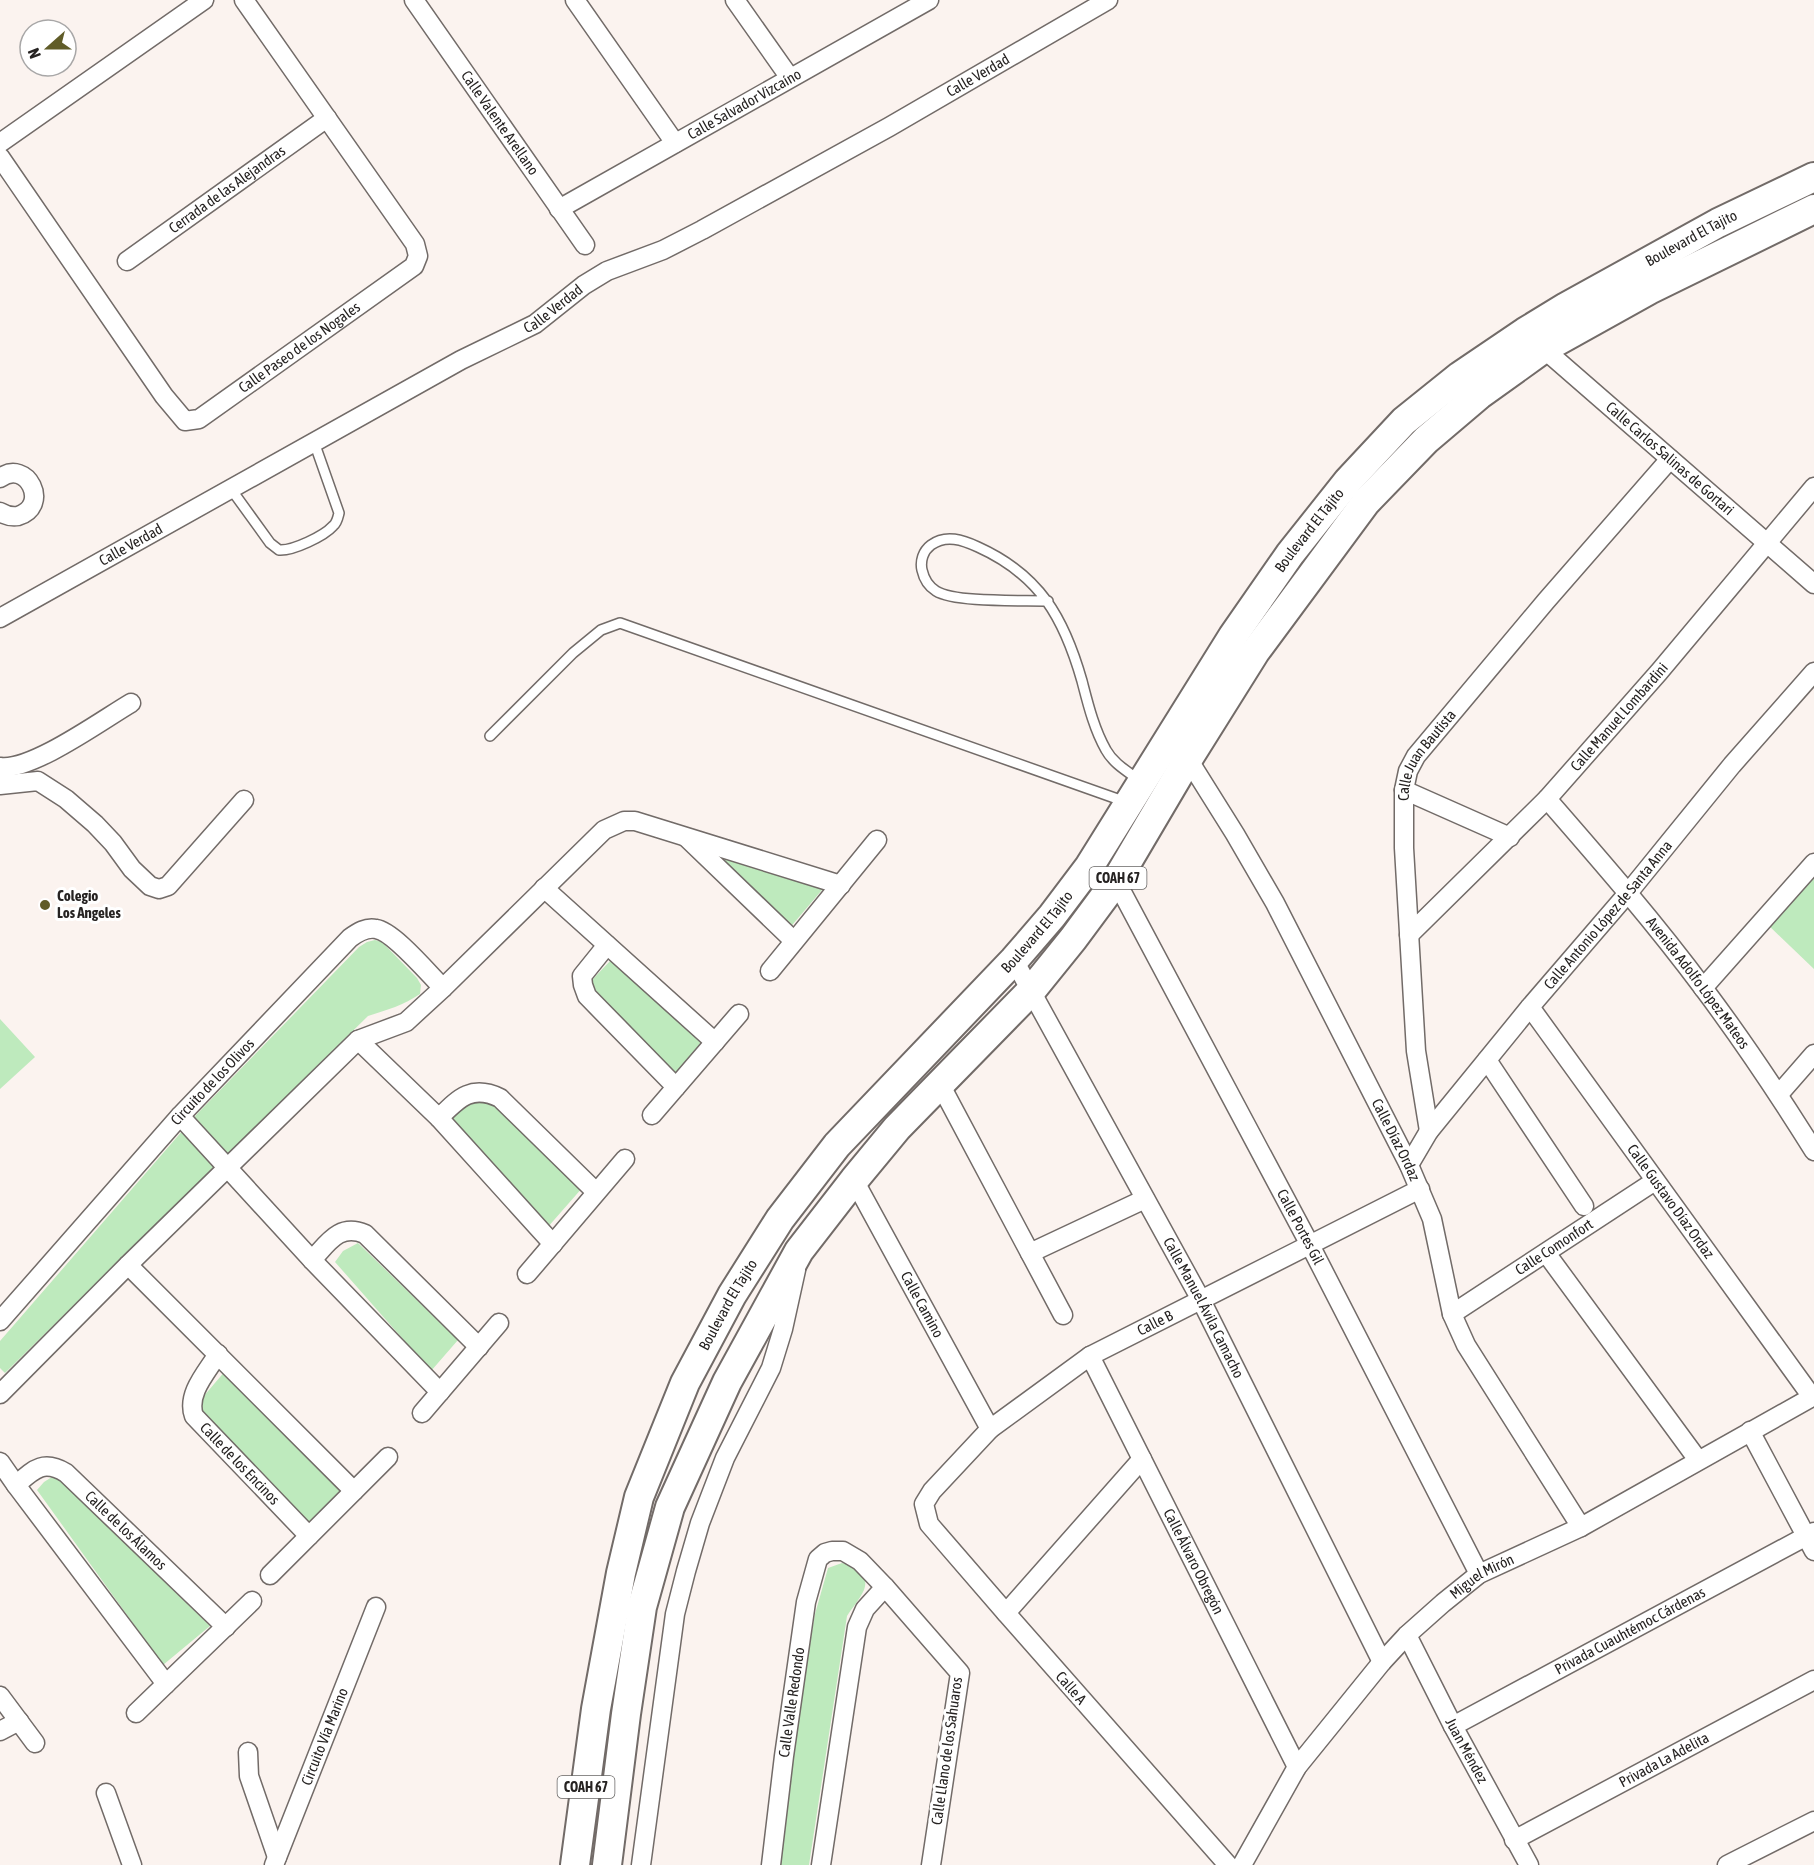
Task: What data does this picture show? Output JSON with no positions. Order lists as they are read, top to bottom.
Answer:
{
  "streets": {
    "main road": ["Boulevard El Tajito", "COAH 67"],
    "street": [
      "Calle Verdad",
      "Calle Salvador Vizcaíno",
      "Calle Valente Arellano",
      "Cerrada de las Alejandras",
      "Calle Paseo de los Nogales",
      "Calle Carlos Salinas de Gortari",
      "Calle Manuel Lombardini",
      "Calle Juan Bautista",
      "Calle Antonio López de Santa Anna",
      "Avenida Adolfo López Mateos",
      "Circuito de los Olivos",
      "Calle Díaz Ordaz",
      "Calle Gustavo Díaz Ordaz",
      "Calle Portes Gil",
      "Calle Comonfort",
      "Calle Camino",
      "Calle Manuel Ávila Camacho",
      "Calle B",
      "Calle de los Encinos",
      "Calle de los Álamos",
      "Calle Álvaro Obregón",
      "Miguel Mirón",
      "Privada Cuauhtémoc Cárdenas",
      "Calle A",
      "Calle Valle Redondo",
      "Circuito Vía Marino",
      "Calle Llano de los Sahuaros",
      "Juan Méndez",
      "Privada La Adelita"
    ]
  },
  "crossings": [
    ["Calle Salvador Vizcaíno", "Calle Valente Arellano"],
    ["Cerrada de las Alejandras", "Calle Paseo de los Nogales"],
    ["Boulevard El Tajito", "Calle Carlos Salinas de Gortari"],
    ["Boulevard El Tajito", "Calle Díaz Ordaz"],
    ["Boulevard El Tajito", "Calle Portes Gil"],
    ["Boulevard El Tajito", "Calle Camino"],
    ["Boulevard El Tajito", "Calle Manuel Ávila Camacho"],
    ["Calle Carlos Salinas de Gortari", "Calle Manuel Lombardini"],
    ["Calle Carlos Salinas de Gortari", "Calle Juan Bautista"],
    ["Calle Manuel Lombardini", "Calle Juan Bautista"],
    ["Calle Manuel Lombardini", "Avenida Adolfo López Mateos"],
    ["Calle Juan Bautista", "Calle Antonio López de Santa Anna"],
    ["Calle Antonio López de Santa Anna", "Avenida Adolfo López Mateos"],
    ["Calle Antonio López de Santa Anna", "Calle Díaz Ordaz"],
    ["Calle Antonio López de Santa Anna", "Calle Gustavo Díaz Ordaz"],
    ["Calle Díaz Ordaz", "Calle Comonfort"],
    ["Calle Díaz Ordaz", "Calle B"],
    ["Calle Díaz Ordaz", "Miguel Mirón"],
    ["Calle Gustavo Díaz Ordaz", "Calle Comonfort"],
    ["Calle Gustavo Díaz Ordaz", "Miguel Mirón"],
    ["Calle Portes Gil", "Calle B"],
    ["Calle Portes Gil", "Miguel Mirón"],
    ["Calle Camino", "Calle B"],
    ["Calle Manuel Ávila Camacho", "Calle B"],
    ["Calle Manuel Ávila Camacho", "Miguel Mirón"],
    ["Calle B", "Calle Álvaro Obregón"],
    ["Calle B", "Calle A"],
    ["Calle Álvaro Obregón", "Miguel Mirón"],
    ["Miguel Mirón", "Juan Méndez"],
    ["Privada Cuauhtémoc Cárdenas", "Juan Méndez"],
    ["Calle Valle Redondo", "Calle Llano de los Sahuaros"],
    ["Juan Méndez", "Privada La Adelita"]
  ],
  "places": ["Colegio Los Angeles"],
  "north": "left"
}
